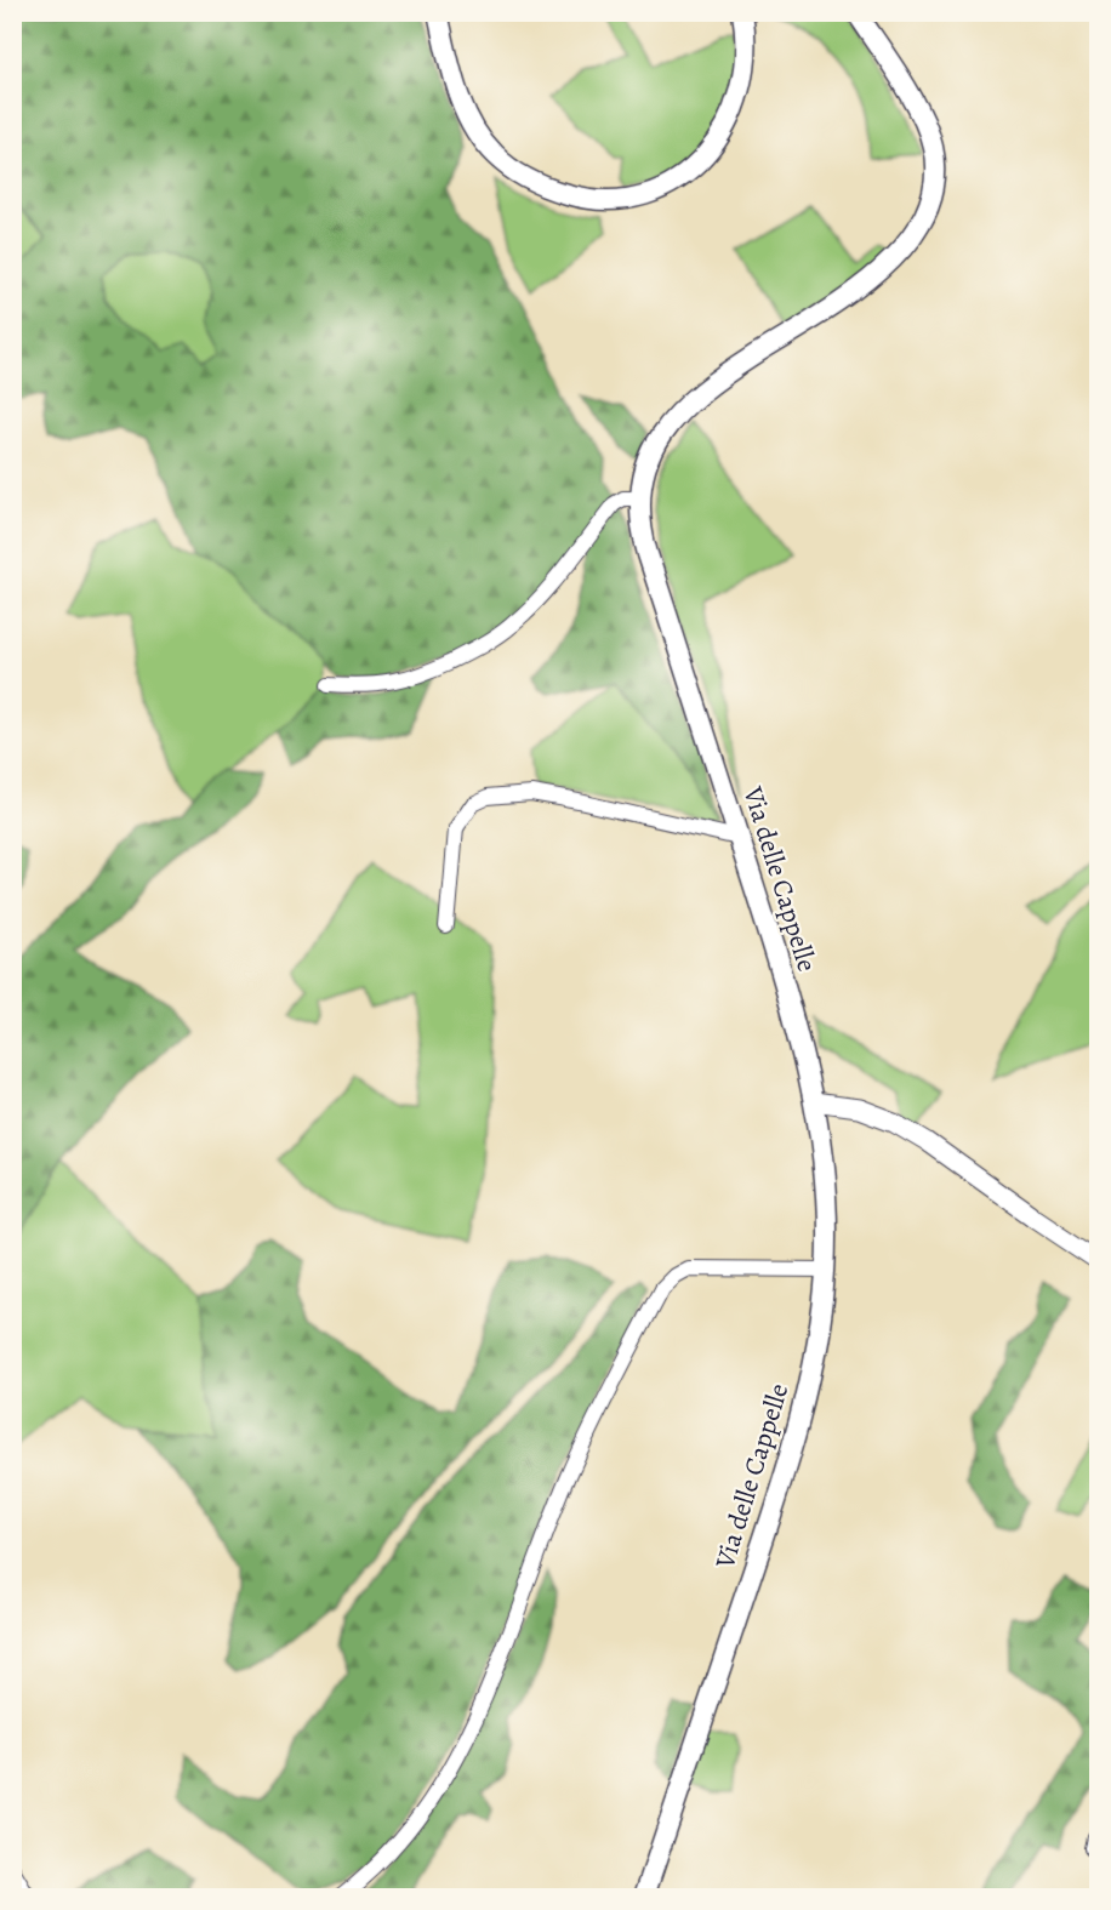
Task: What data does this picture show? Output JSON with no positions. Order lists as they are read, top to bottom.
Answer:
{
  "streets": {
    "main road": ["Via delle Cappelle"]
  }
}
